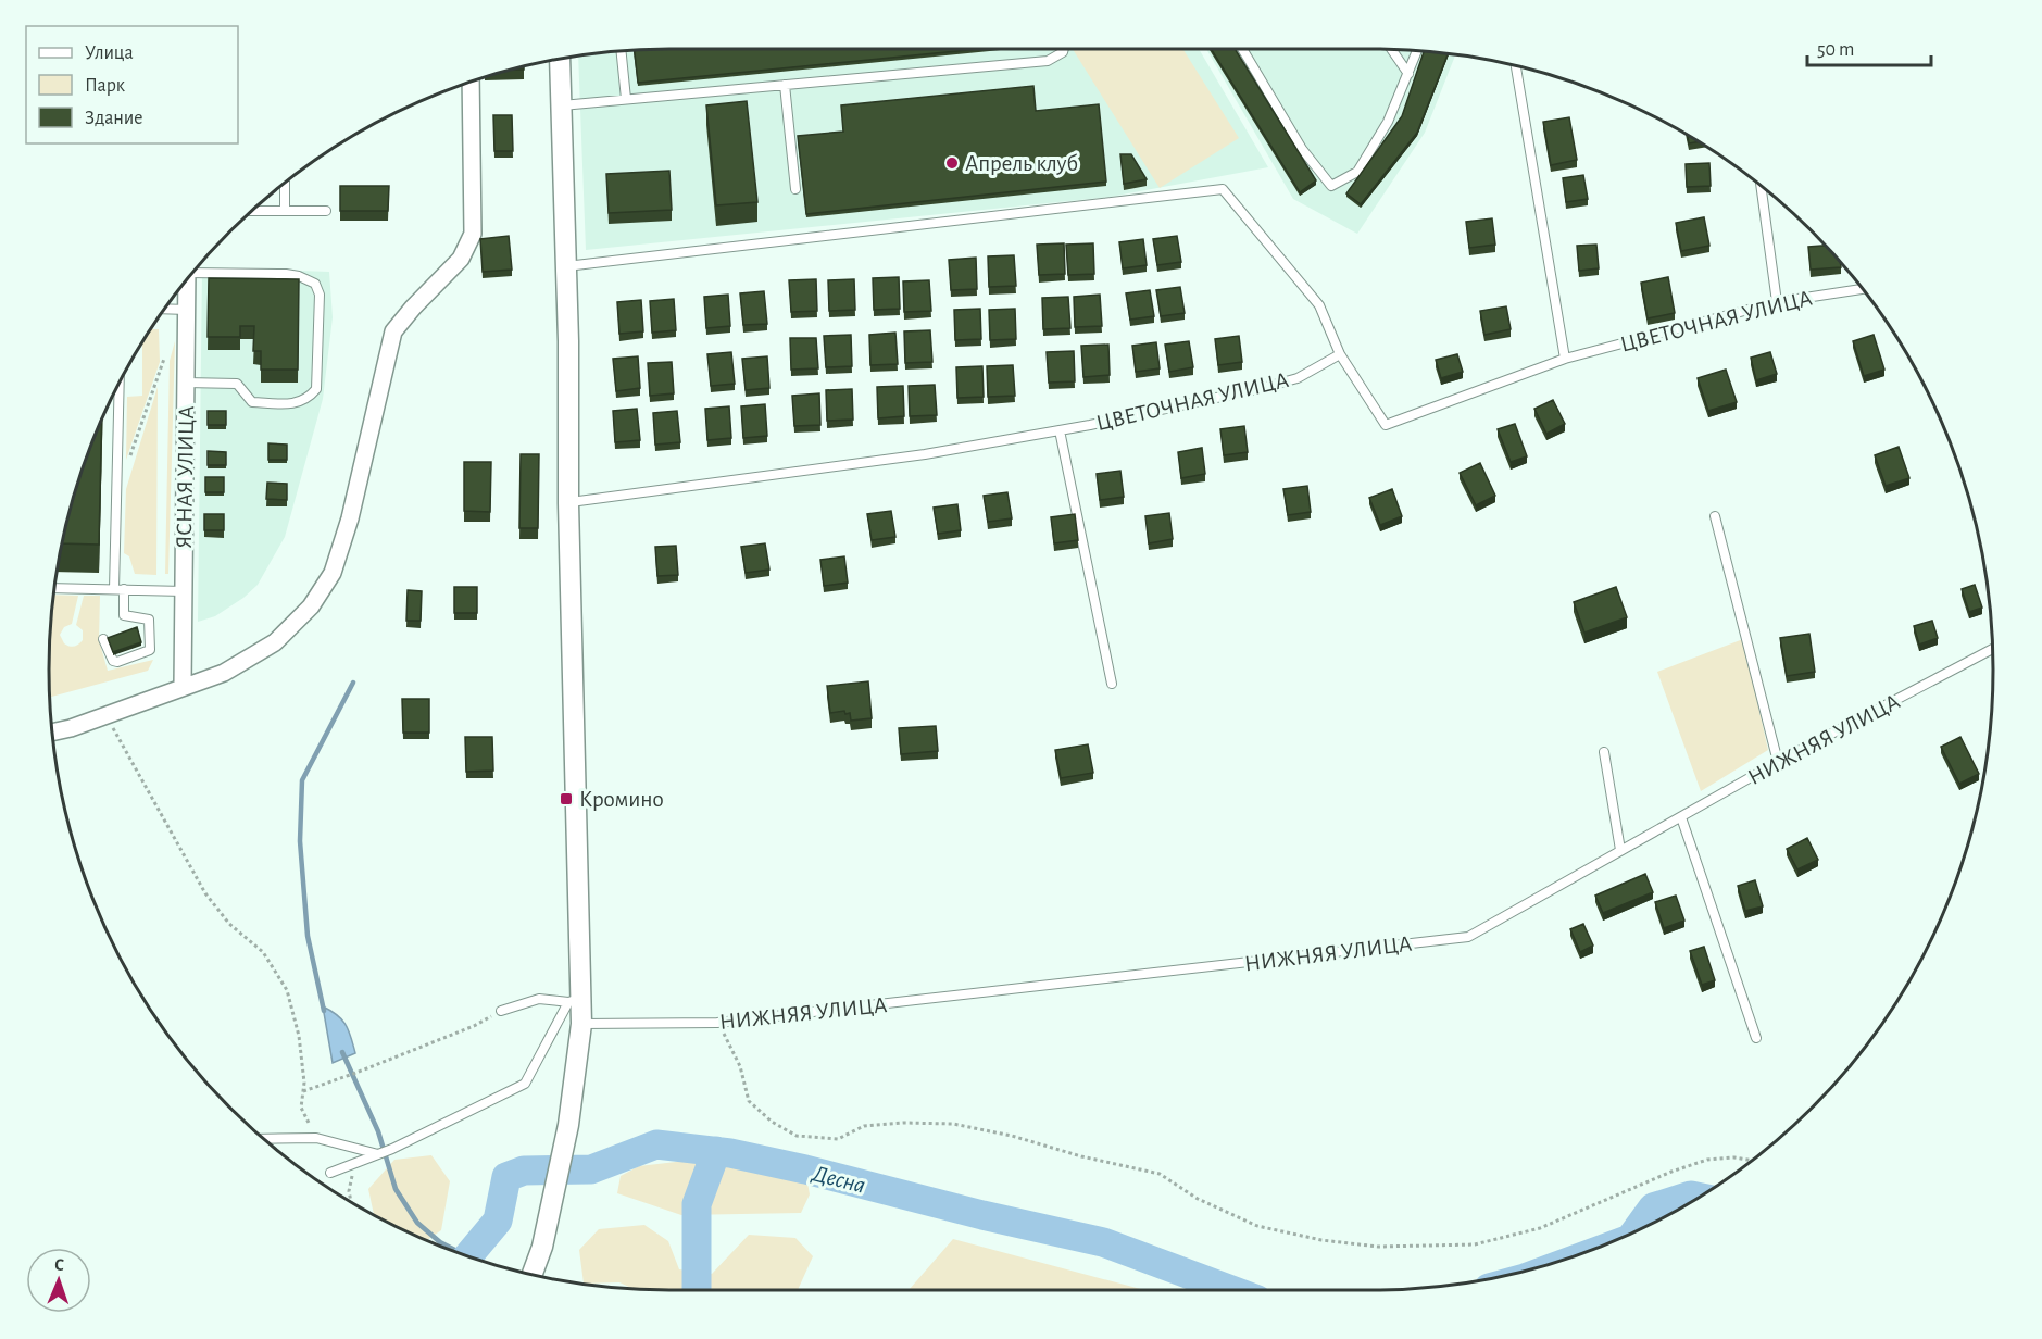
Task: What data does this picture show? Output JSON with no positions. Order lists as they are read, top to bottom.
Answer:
{
  "streets": {
    "street": ["ЯСНАЯ УЛИЦА"],
    "lane": ["ЦВЕТОЧНАЯ УЛИЦА", "НИЖНЯЯ УЛИЦА"]
  },
  "water": ["Десна"],
  "places": {
    "other": ["Апрель клуб"],
    "transit": ["Кромино"]
  },
  "legend": ["Улица", "Парк", "Здание"],
  "scale_bar": "50 m",
  "north": "top"
}
